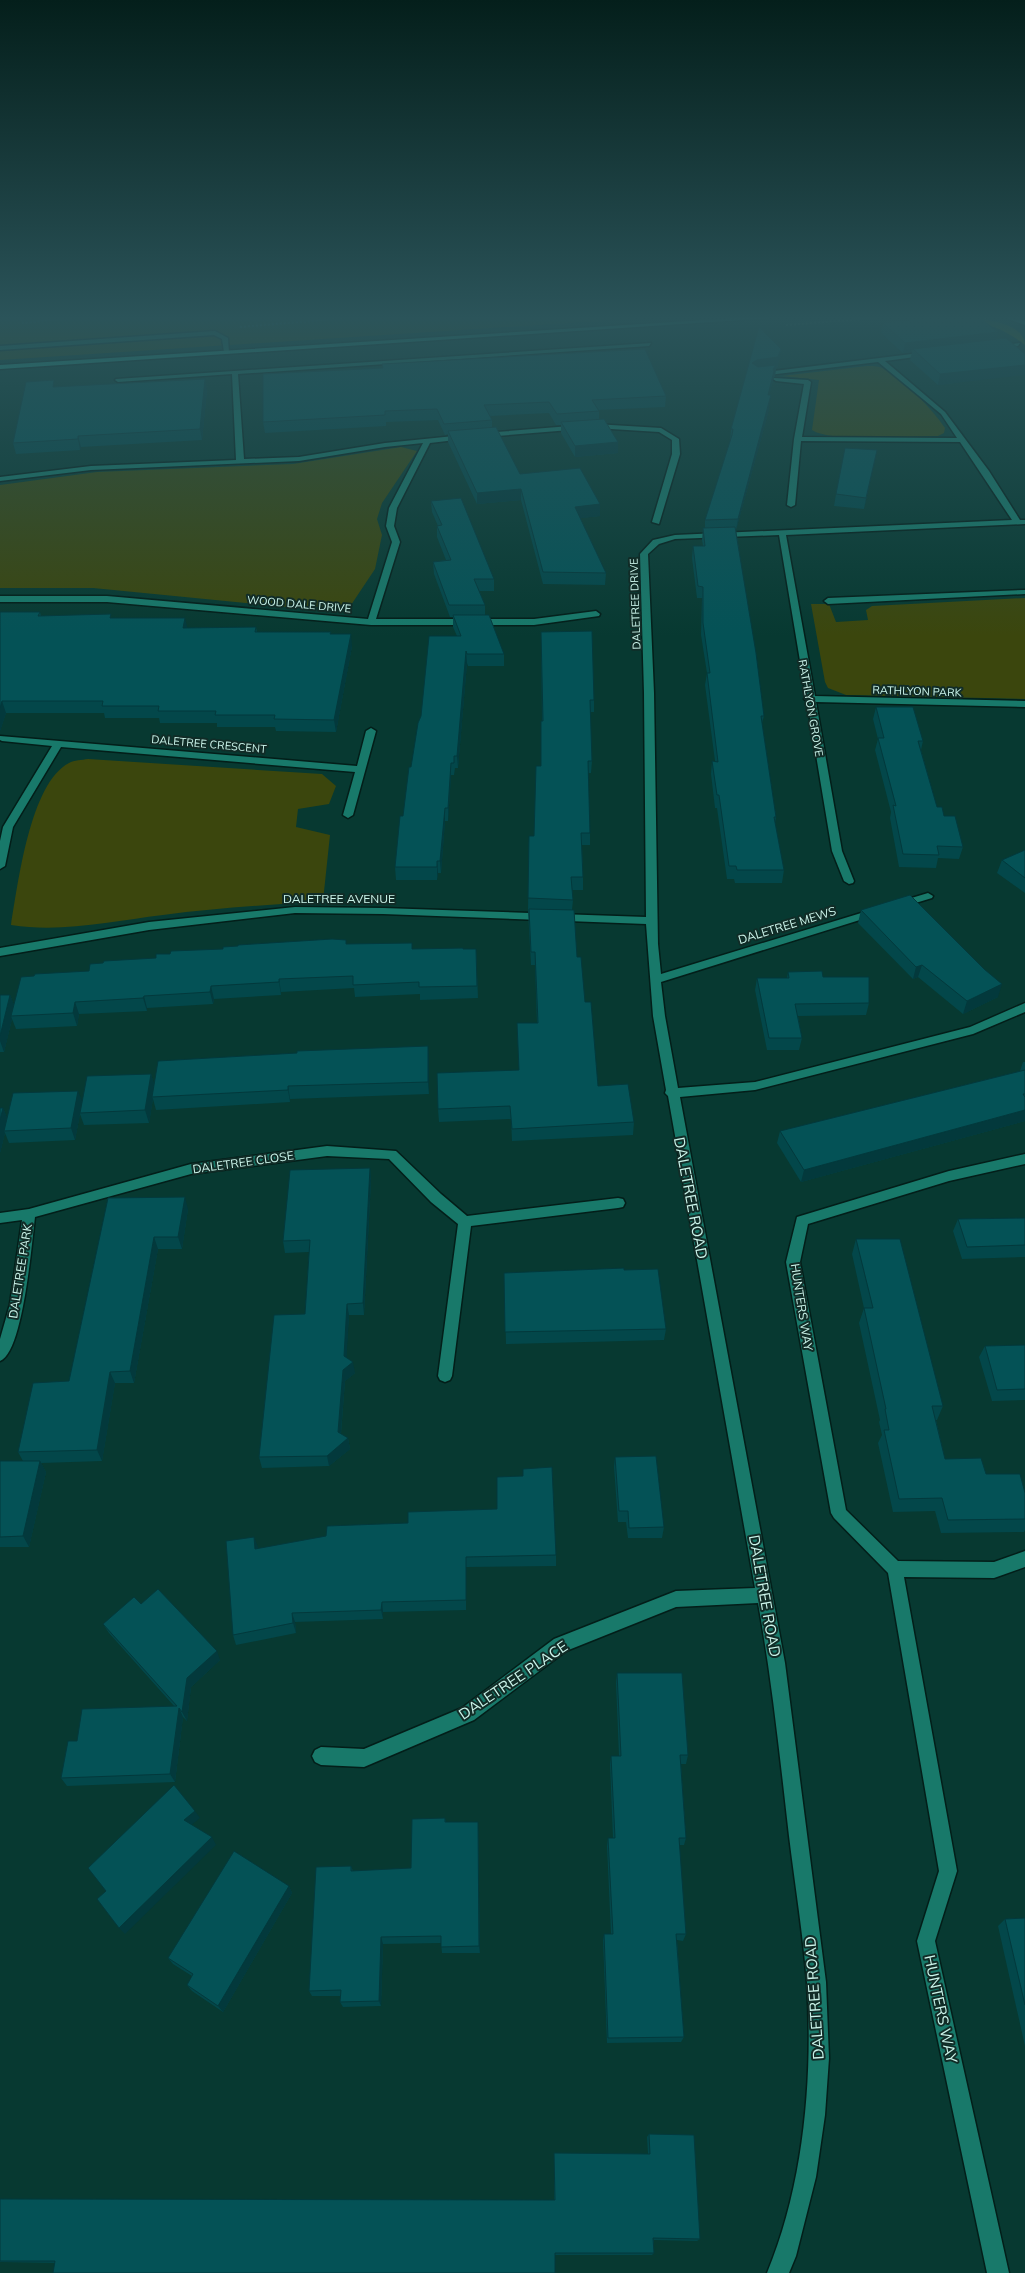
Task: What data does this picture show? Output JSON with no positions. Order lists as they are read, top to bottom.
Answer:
{
  "streets": {
    "street": [
      "WOOD DALE DRIVE",
      "DALETREE DRIVE",
      "RATHLYON PARK",
      "RATHLYON GROVE",
      "DALETREE CRESCENT",
      "DALETREE AVENUE",
      "DALETREE MEWS",
      "DALETREE CLOSE",
      "DALETREE ROAD",
      "DALETREE PARK",
      "HUNTERS WAY",
      "DALETREE PLACE"
    ]
  },
  "crossings": [
    ["DALETREE DRIVE", "RATHLYON GROVE"],
    ["DALETREE DRIVE", "DALETREE AVENUE"],
    ["DALETREE DRIVE", "DALETREE ROAD"],
    ["RATHLYON PARK", "RATHLYON GROVE"],
    ["DALETREE AVENUE", "DALETREE ROAD"],
    ["DALETREE MEWS", "DALETREE ROAD"],
    ["DALETREE CLOSE", "DALETREE PARK"],
    ["DALETREE ROAD", "DALETREE PLACE"]
  ]
}
